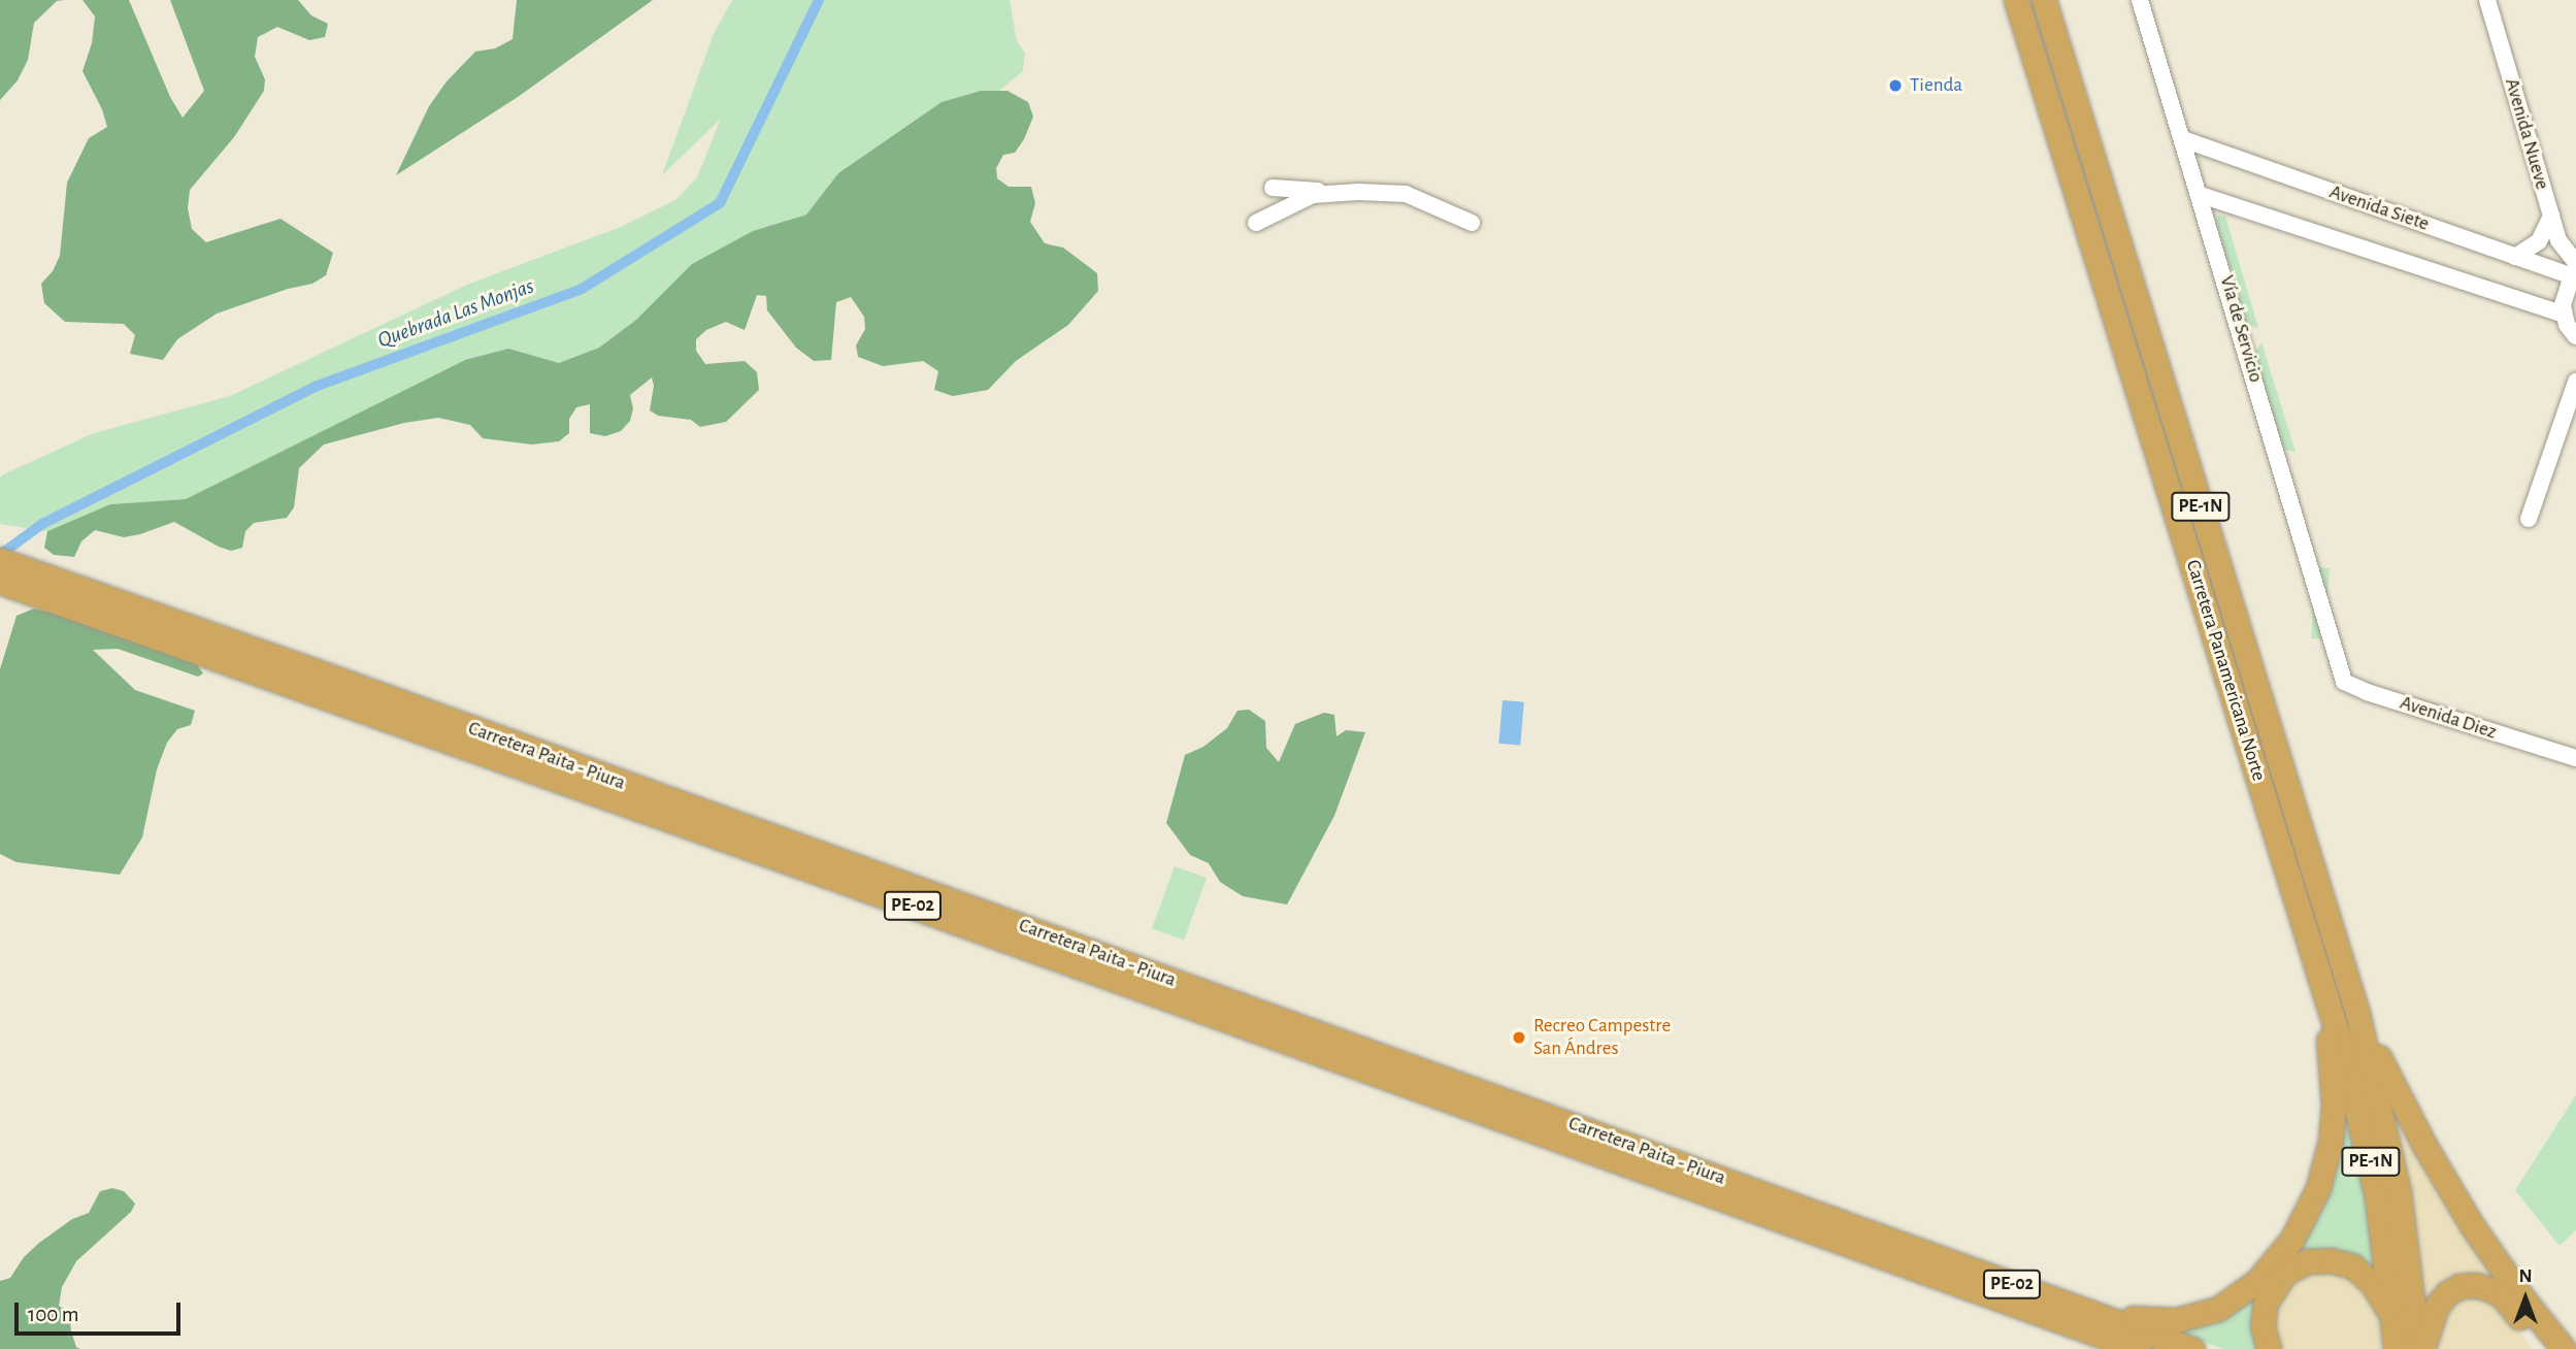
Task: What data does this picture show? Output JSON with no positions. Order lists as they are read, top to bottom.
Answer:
{
  "streets": {
    "highway": [
      "PE-1N",
      "Carretera Panamericana Norte",
      "Carretera Paita - Piura",
      "PE-02"
    ],
    "street": [
      "Avenida Nueve",
      "Avenida Siete",
      "Vía de Servicio",
      "Avenida Diez"
    ]
  },
  "crossings": [
    ["Avenida Siete", "Vía de Servicio"],
    ["Vía de Servicio", "Avenida Diez"]
  ],
  "water": ["Quebrada Las Monjas"],
  "places": ["Tienda", "Recreo Campestre San Ándres"],
  "scale_bar": "100 m",
  "north": "top"
}
